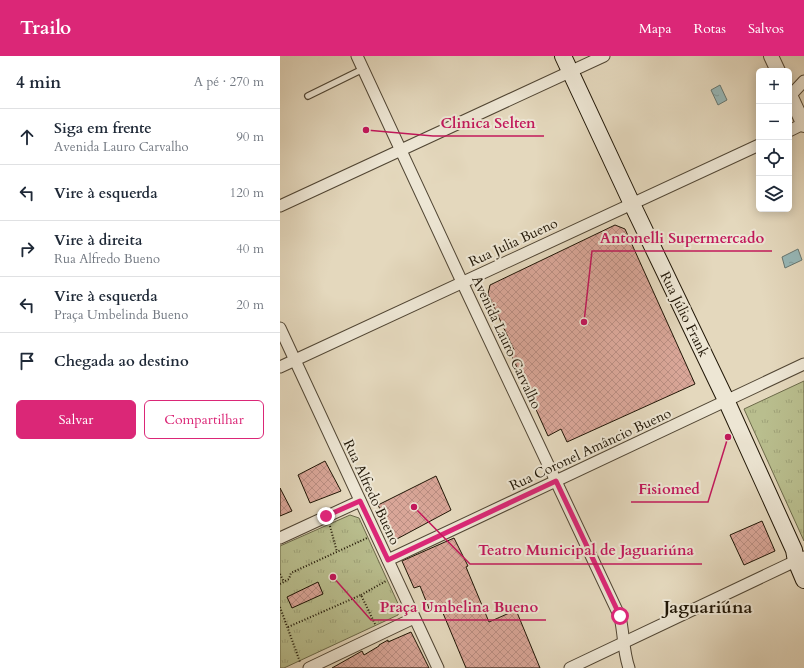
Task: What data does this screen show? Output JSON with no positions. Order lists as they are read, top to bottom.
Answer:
{
  "streets": {
    "main road": ["Rua Júlio Frank"],
    "street": [
      "Rua Julia Bueno",
      "Avenida Lauro Carvalho",
      "Rua Coronel Amâncio Bueno",
      "Rua Alfredo Bueno"
    ]
  },
  "crossings": [
    ["Rua Julia Bueno", "Rua Júlio Frank"],
    ["Rua Julia Bueno", "Avenida Lauro Carvalho"],
    ["Rua Julia Bueno", "Rua Alfredo Bueno"],
    ["Rua Júlio Frank", "Rua Coronel Amâncio Bueno"],
    ["Avenida Lauro Carvalho", "Rua Coronel Amâncio Bueno"],
    ["Rua Coronel Amâncio Bueno", "Rua Alfredo Bueno"]
  ],
  "districts": ["Jaguariúna"],
  "places": [
    "Clinica Selten",
    "Antonelli Supermercado",
    "Fisiomed",
    "Teatro Municipal de Jaguariúna",
    "Praça Umbelina Bueno"
  ],
  "page": {
    "header": "Trailo",
    "nav": ["Mapa", "Rotas", "Salvos"],
    "heading": ["4 min", "A pé · 270 m"],
    "map_buttons": ["+", "−"],
    "list": [
      ["Siga em frente", "Avenida Lauro Carvalho", "90 m"],
      ["Vire à esquerda", "120 m"],
      ["Vire à direita", "Rua Alfredo Bueno", "40 m"],
      ["Vire à esquerda", "Praça Umbelinda Bueno", "20 m"],
      "Chegada ao destino"
    ],
    "buttons": ["Salvar", "Compartilhar"]
  }
}
